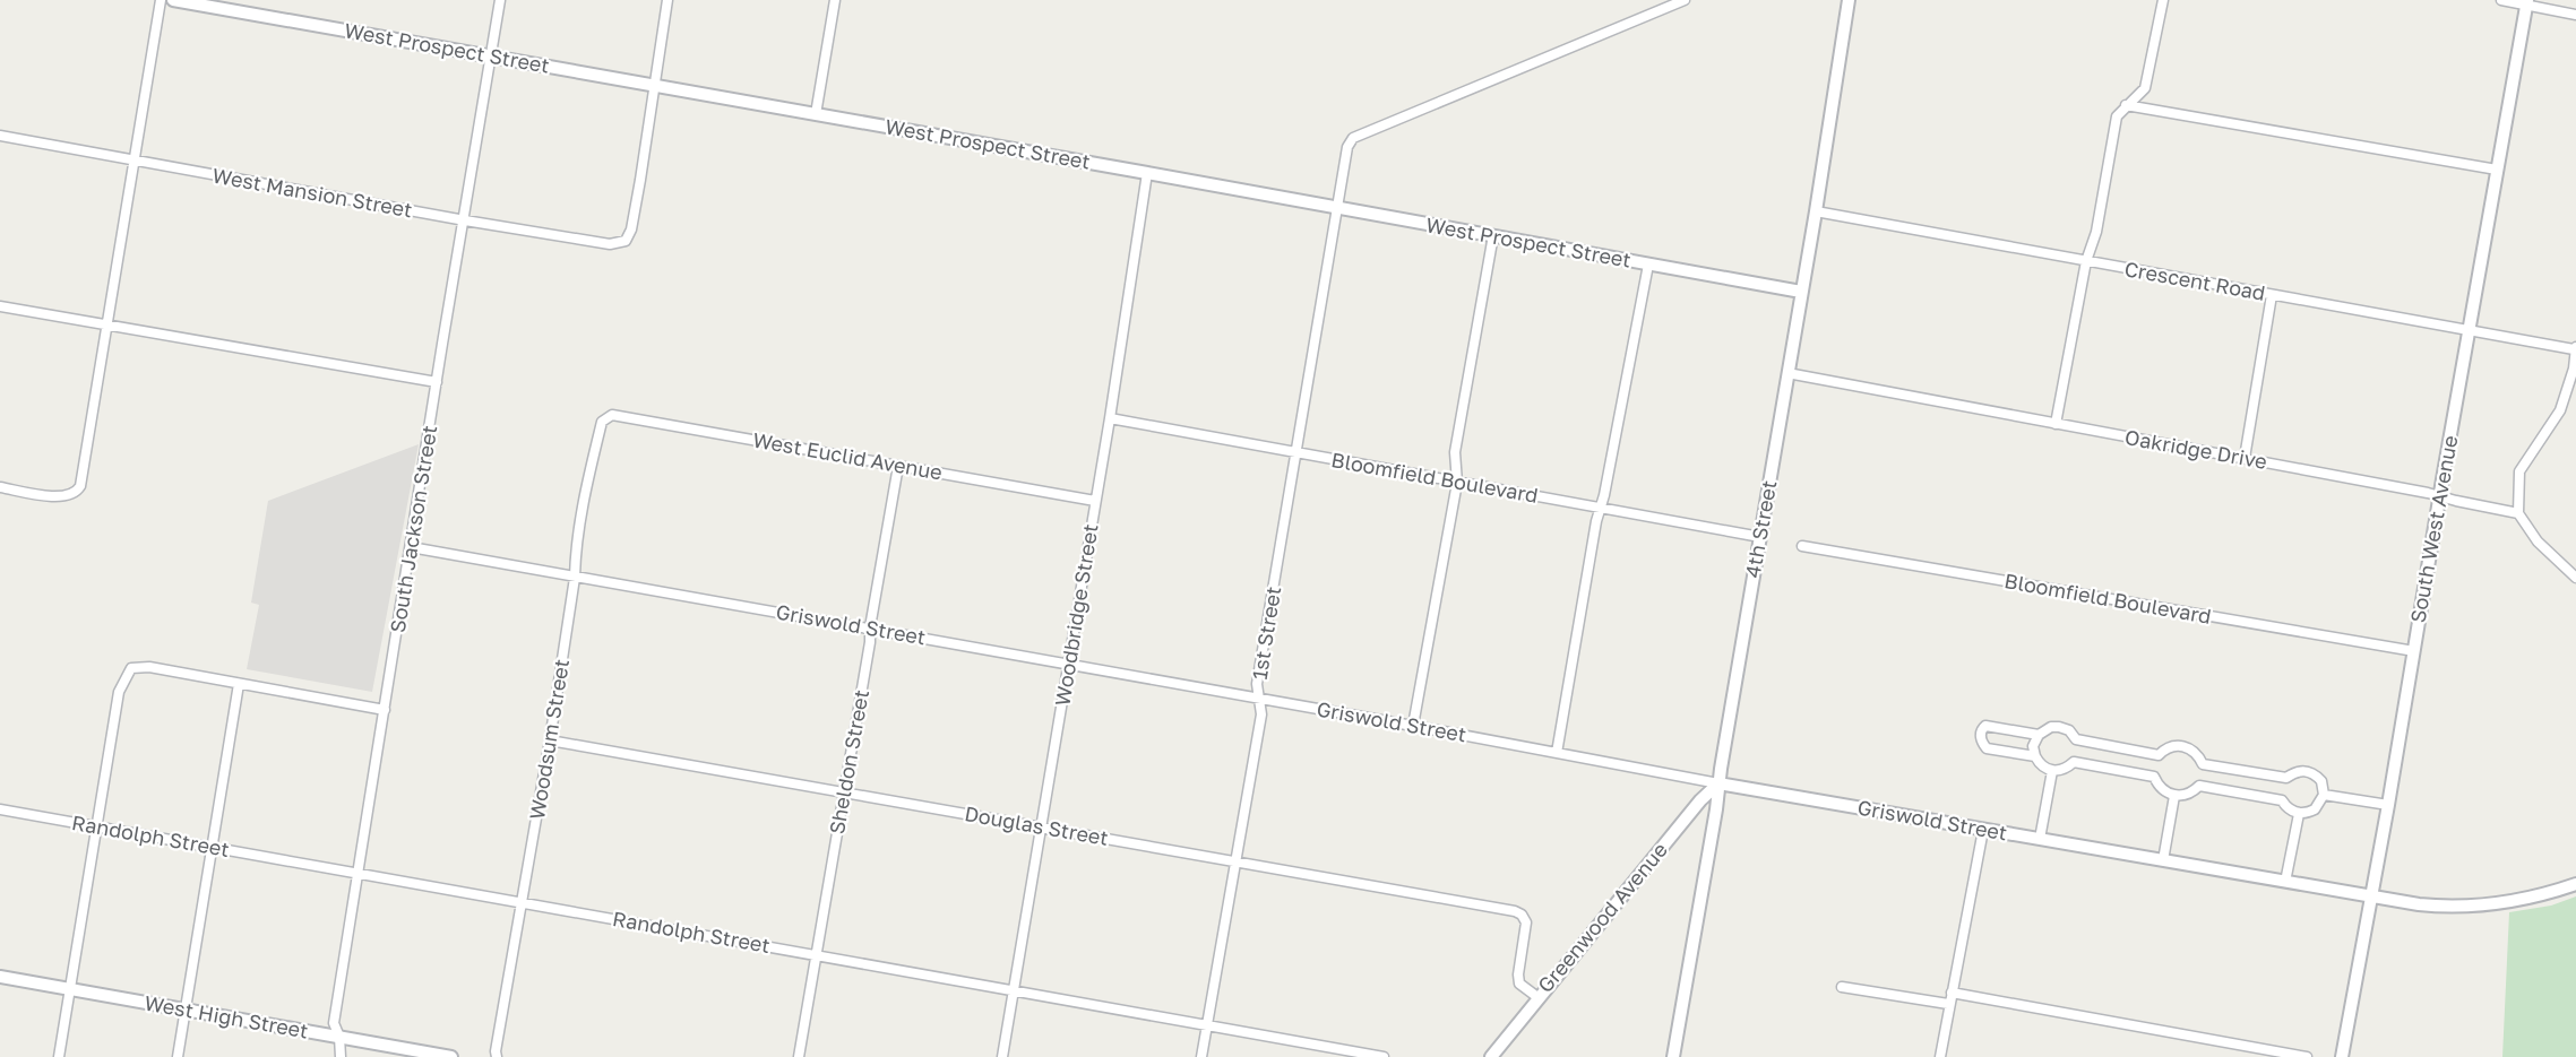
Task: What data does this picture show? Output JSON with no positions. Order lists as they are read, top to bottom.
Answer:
{
  "streets": {
    "street": [
      "West Prospect Street",
      "West Mansion Street",
      "Crescent Road",
      "Oakridge Drive",
      "West Euclid Avenue",
      "Bloomfield Boulevard",
      "South Jackson Street",
      "4th Street",
      "South West Avenue",
      "Woodbridge Street",
      "Griswold Street",
      "1st Street",
      "Woodsum Street",
      "Sheldon Street",
      "Douglas Street",
      "Randolph Street",
      "Greenwood Avenue",
      "West High Street"
    ]
  },
  "crossings": [
    ["West Prospect Street", "West Mansion Street"],
    ["West Prospect Street", "South Jackson Street"],
    ["West Prospect Street", "4th Street"],
    ["West Prospect Street", "Woodbridge Street"],
    ["West Prospect Street", "1st Street"],
    ["West Mansion Street", "South Jackson Street"],
    ["Crescent Road", "4th Street"],
    ["Crescent Road", "South West Avenue"],
    ["Oakridge Drive", "4th Street"],
    ["Oakridge Drive", "South West Avenue"],
    ["West Euclid Avenue", "Woodbridge Street"],
    ["West Euclid Avenue", "Woodsum Street"],
    ["West Euclid Avenue", "Sheldon Street"],
    ["Bloomfield Boulevard", "4th Street"],
    ["Bloomfield Boulevard", "South West Avenue"],
    ["Bloomfield Boulevard", "Woodbridge Street"],
    ["Bloomfield Boulevard", "1st Street"],
    ["South Jackson Street", "Griswold Street"],
    ["South Jackson Street", "Randolph Street"],
    ["South Jackson Street", "West High Street"],
    ["4th Street", "Griswold Street"],
    ["4th Street", "Greenwood Avenue"],
    ["South West Avenue", "Griswold Street"],
    ["Woodbridge Street", "Griswold Street"],
    ["Woodbridge Street", "Douglas Street"],
    ["Woodbridge Street", "Randolph Street"],
    ["Griswold Street", "1st Street"],
    ["Griswold Street", "Woodsum Street"],
    ["Griswold Street", "Sheldon Street"],
    ["Griswold Street", "Greenwood Avenue"],
    ["1st Street", "Douglas Street"],
    ["1st Street", "Randolph Street"],
    ["Woodsum Street", "Douglas Street"],
    ["Woodsum Street", "Randolph Street"],
    ["Sheldon Street", "Douglas Street"],
    ["Sheldon Street", "Randolph Street"],
    ["Douglas Street", "Greenwood Avenue"]
  ]
}
